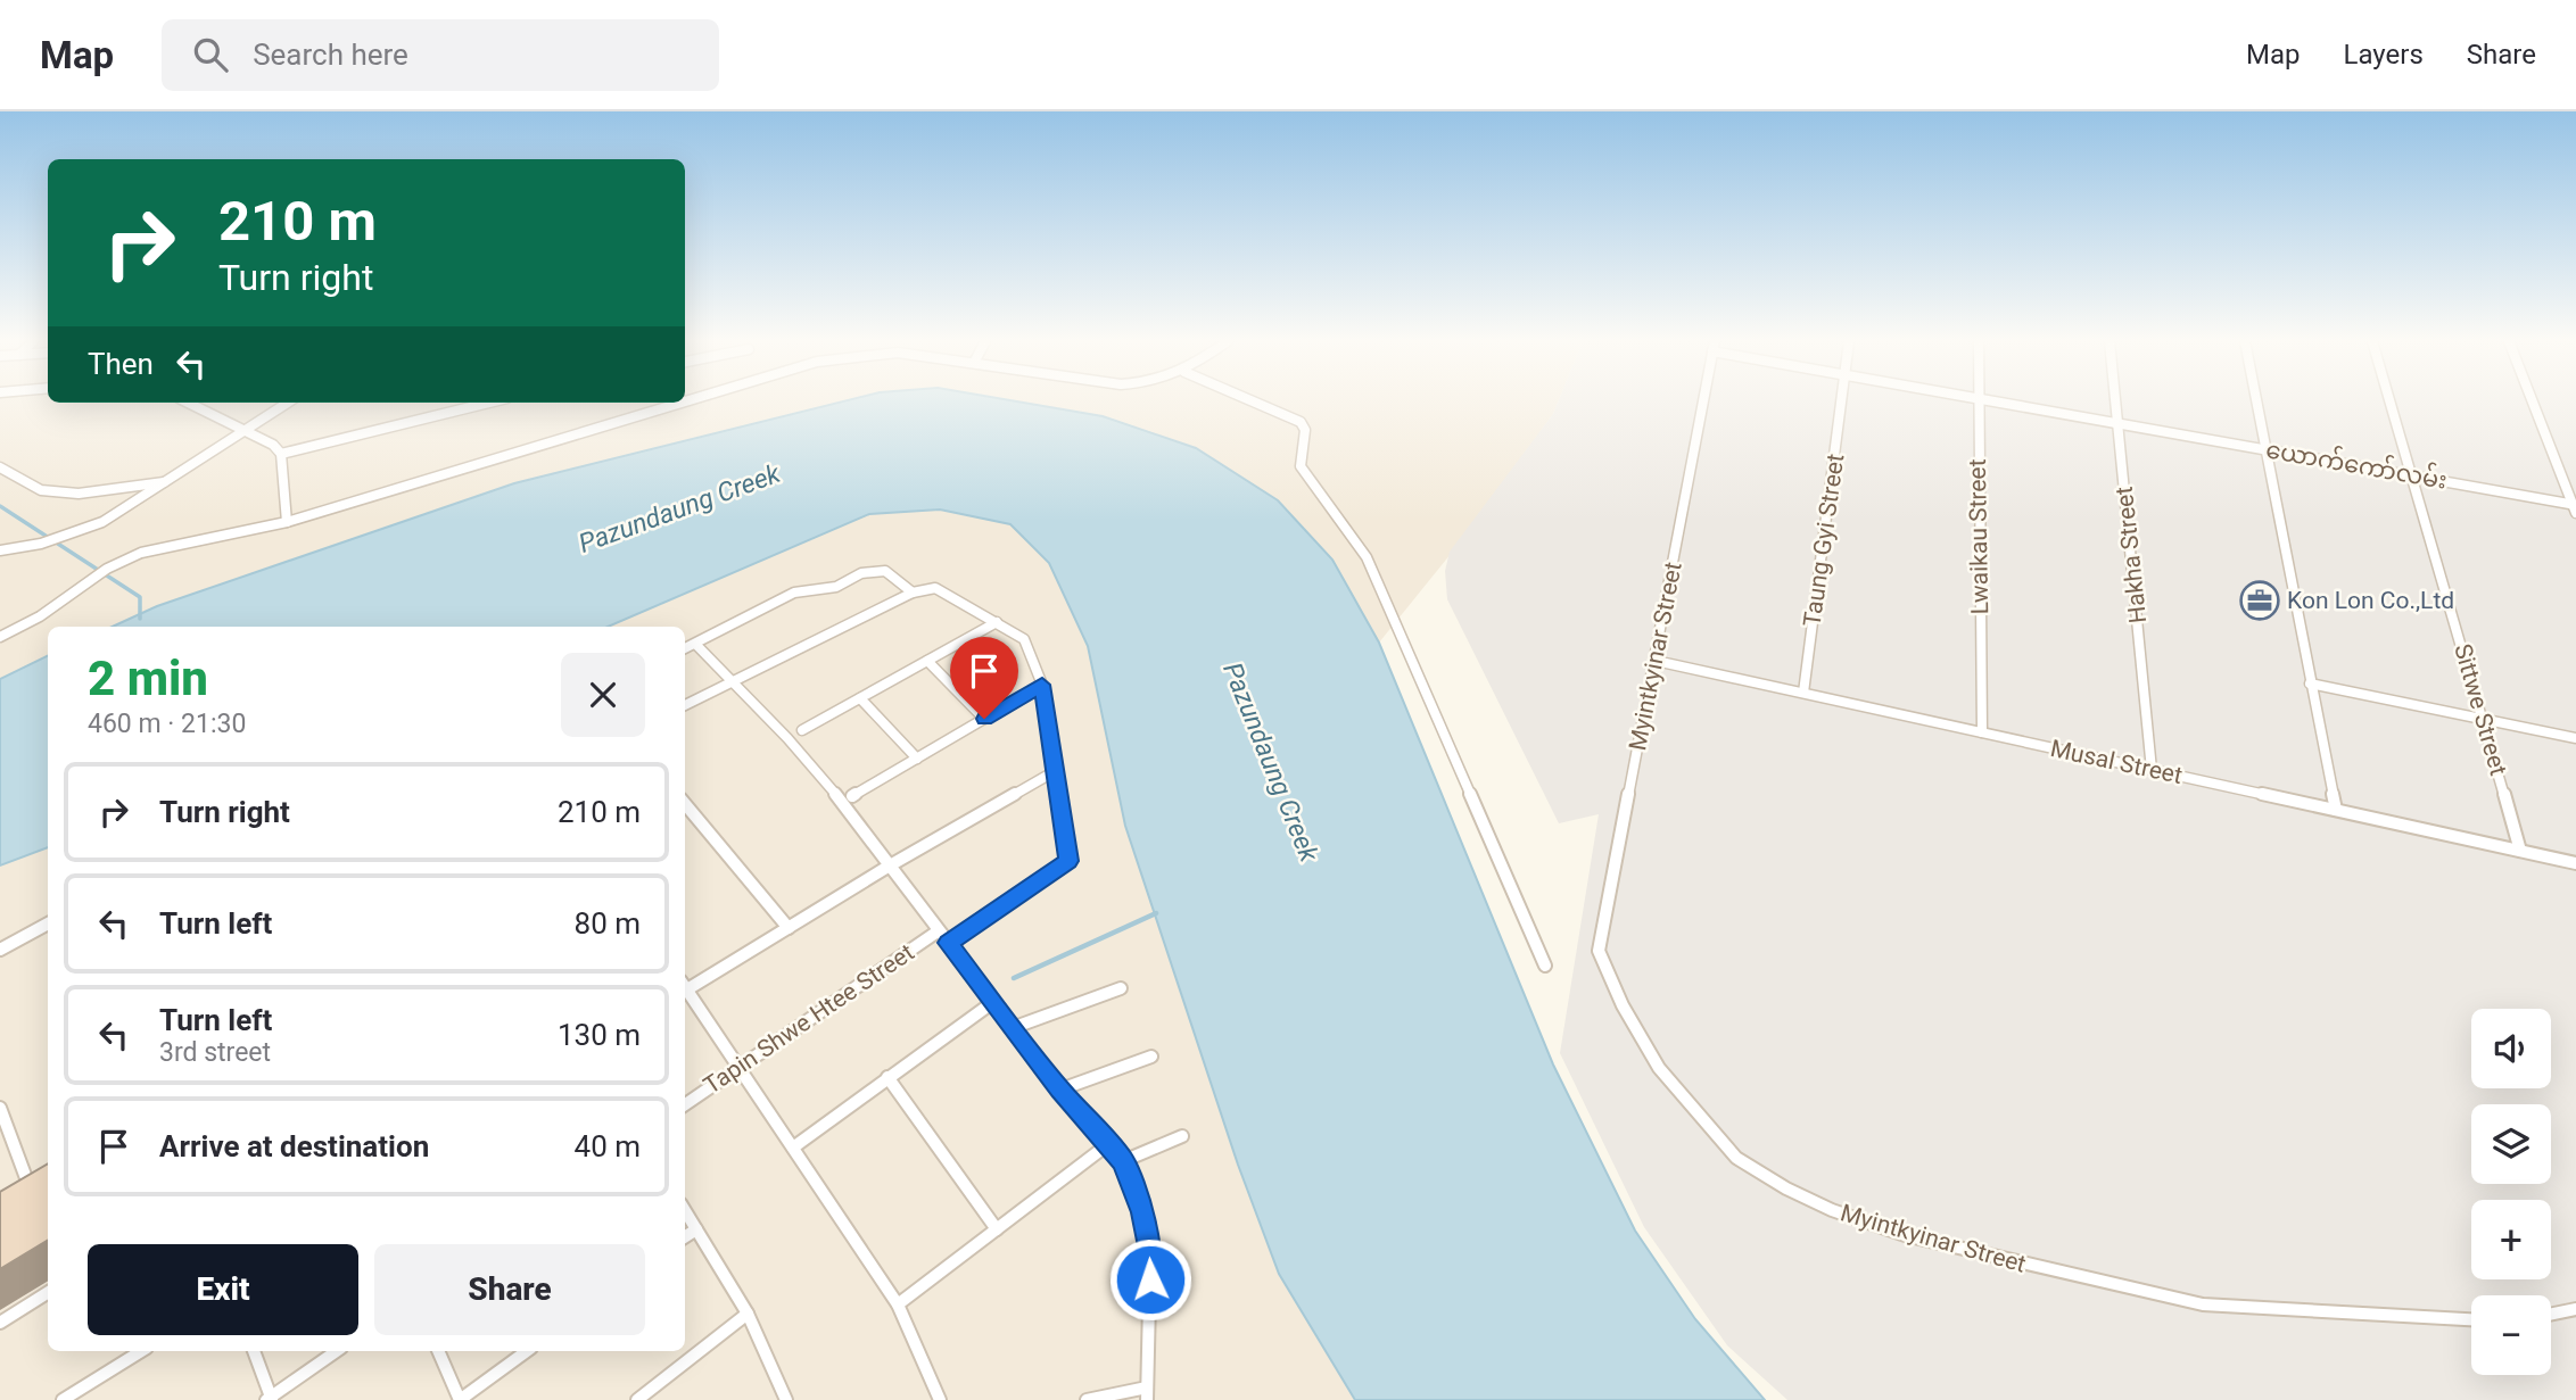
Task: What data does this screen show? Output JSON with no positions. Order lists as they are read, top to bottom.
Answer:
{
  "streets": {
    "street": [
      "ယောက်ကော်လမ်း",
      "Lwaikau Street",
      "Taung Gyi Street",
      "Hakha Street",
      "Myintkyinar Street",
      "Sittwe Street",
      "Musal Street",
      "Tapin Shwe Htee Street"
    ]
  },
  "crossings": [
    ["ယောက်ကော်လမ်း", "Hakha Street"],
    ["ယောက်ကော်လမ်း", "Sittwe Street"],
    ["Lwaikau Street", "Musal Street"],
    ["Taung Gyi Street", "Musal Street"],
    ["Hakha Street", "Musal Street"],
    ["Myintkyinar Street", "Musal Street"],
    ["Sittwe Street", "Musal Street"]
  ],
  "water": ["Pazundaung Creek"],
  "places": {
    "office": ["Kon Lon Co.,Ltd"]
  },
  "page": {
    "header": "Map",
    "search": "Search here",
    "nav": ["Map", "Layers", "Share"],
    "turn": ["210 m", "Turn right"],
    "then": "Then",
    "heading": ["2 min", "460 m · 21:30"],
    "list": [
      {
        "name": "Turn right",
        "value": "210 m"
      },
      {
        "name": "Turn left",
        "value": "80 m"
      },
      {
        "name": "Turn left",
        "note": "3rd street",
        "value": "130 m"
      },
      {
        "name": "Arrive at destination",
        "value": "40 m"
      }
    ],
    "map_buttons": ["+", "−"],
    "buttons": ["Exit", "Share"]
  }
}
